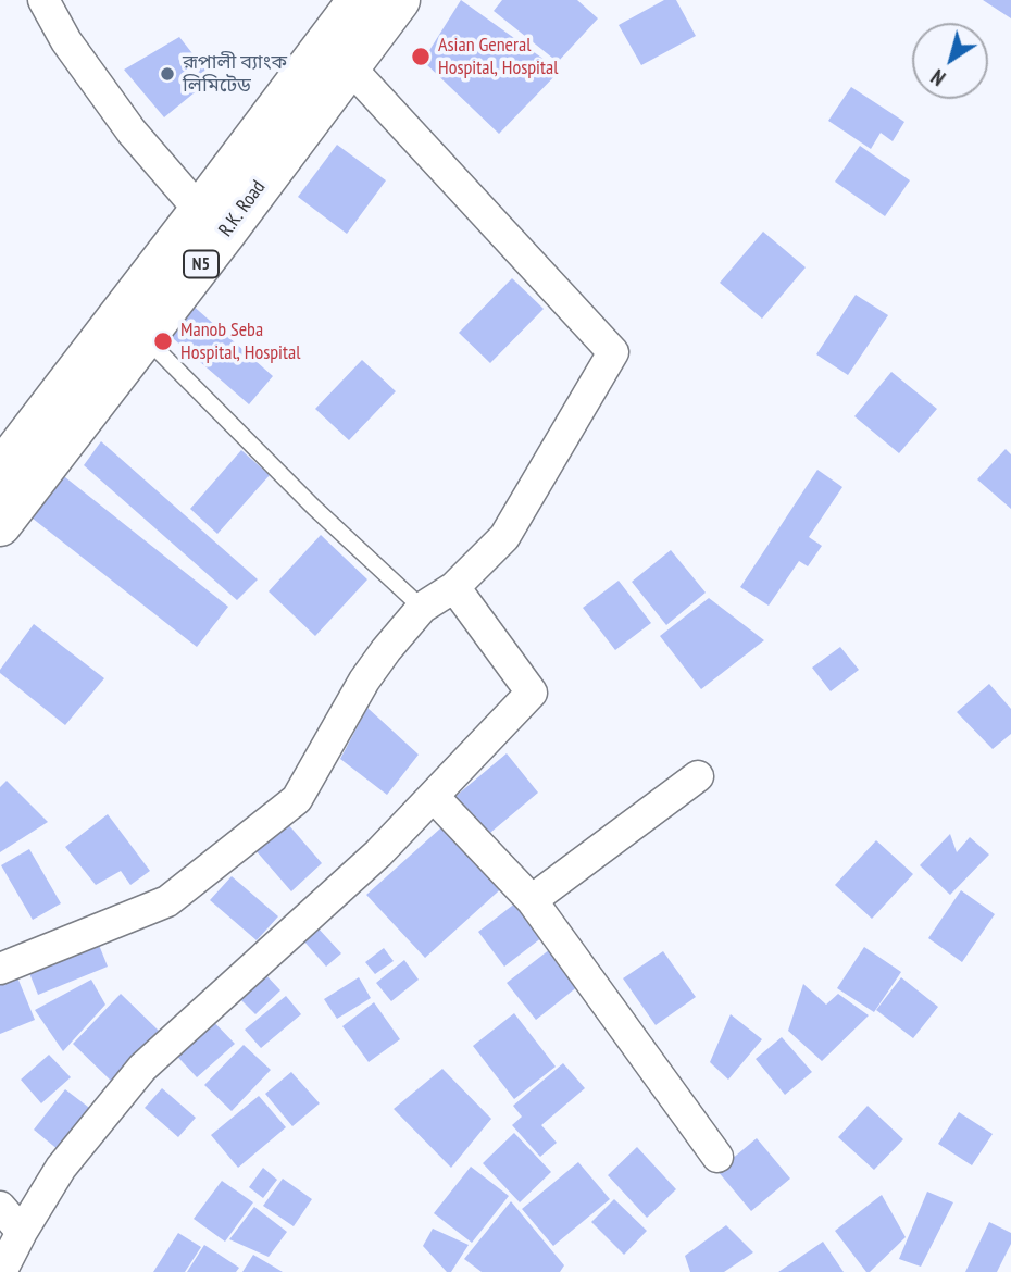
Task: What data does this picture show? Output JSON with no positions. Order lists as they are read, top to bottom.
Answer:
{
  "streets": {
    "highway": ["R.K. Road", "N5"]
  },
  "places": ["Asian General Hospital, Hospital", "রূপালী ব্যাংক লিমিটেড", "Manob Seba Hospital, Hospital"],
  "north": "bottom left"
}
